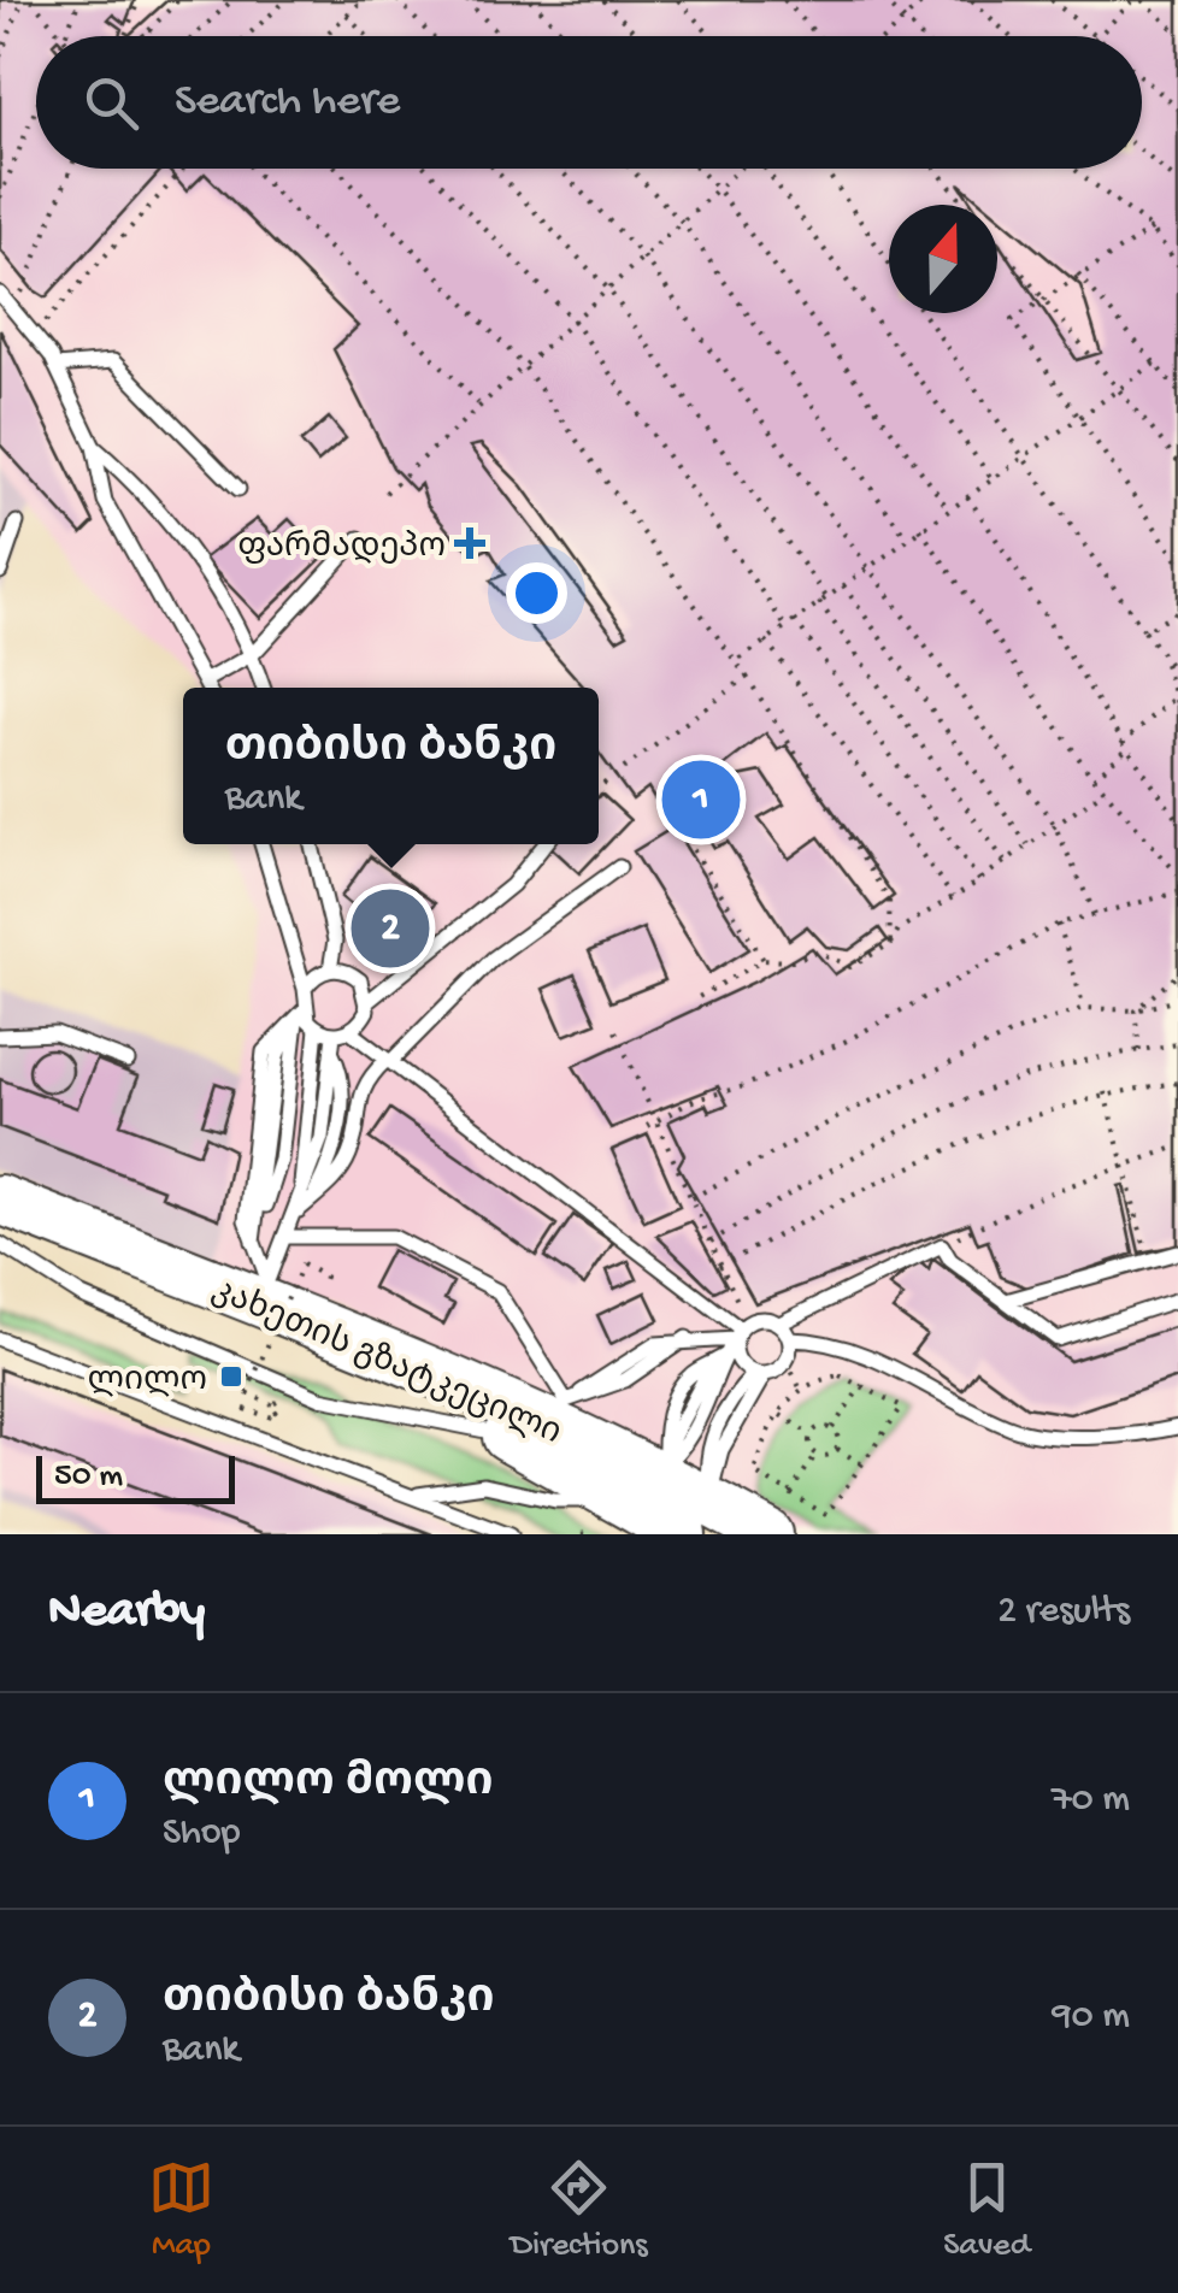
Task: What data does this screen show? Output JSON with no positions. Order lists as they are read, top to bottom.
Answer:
{
  "streets": {
    "highway": ["კახეთის გზატკეცილი"]
  },
  "places": {
    "health": ["ფარმადეპო"],
    "transit": ["ლილო"]
  },
  "scale_bar": "50 m",
  "north": "top",
  "page": {
    "search": "Search here",
    "popup": ["თიბისი ბანკი", "Bank"],
    "pins": ["1", "2"],
    "scale": "50 m",
    "heading": ["Nearby", "2 results"],
    "list": [
      {
        "mark": "1",
        "name": "ლილო მოლი",
        "note": "Shop",
        "value": "70 m"
      },
      {
        "mark": "2",
        "name": "თიბისი ბანკი",
        "note": "Bank",
        "value": "90 m"
      }
    ],
    "nav": ["Map", "Directions", "Saved"]
  }
}
